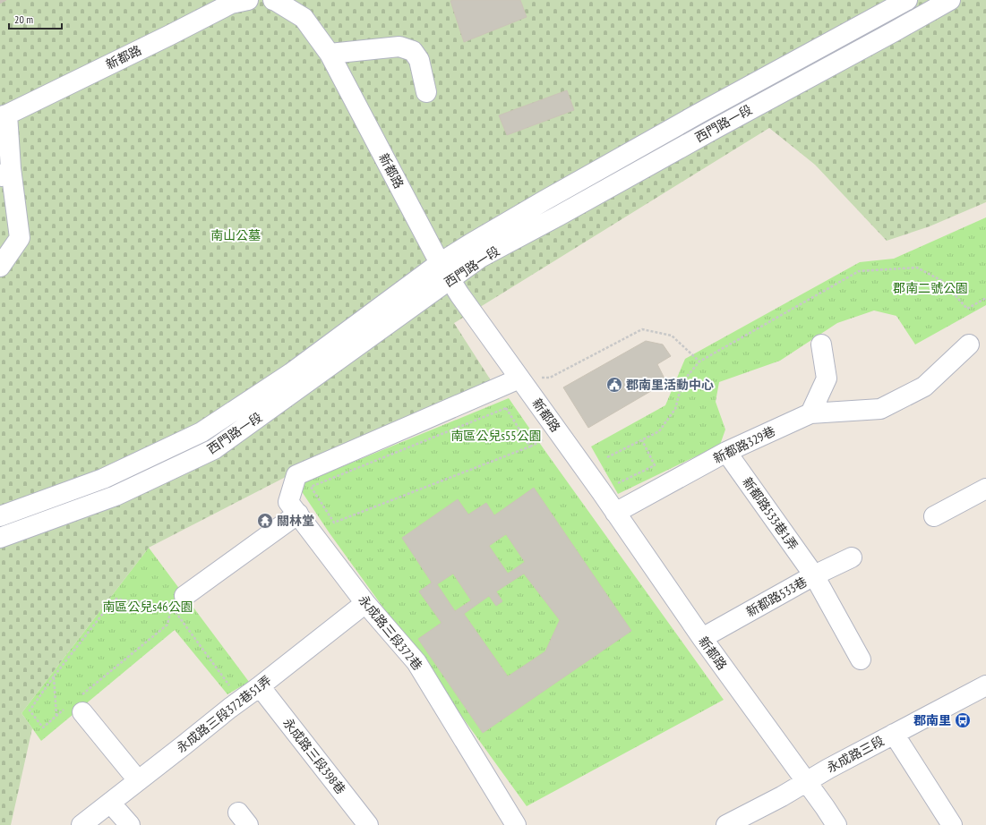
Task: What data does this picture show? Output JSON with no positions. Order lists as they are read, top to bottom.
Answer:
{
  "streets": {
    "street": [
      "新都路",
      "西門路一段",
      "新都路329巷",
      "新都路533巷1弄",
      "新都路533巷",
      "永成路三段372巷",
      "永成路三段372巷51弄",
      "永成路三段",
      "永成路三段398巷"
    ]
  },
  "crossings": [
    ["新都路", "西門路一段"],
    ["新都路", "新都路329巷"],
    ["新都路", "新都路533巷"],
    ["新都路", "永成路三段"],
    ["新都路329巷", "新都路533巷1弄"],
    ["新都路533巷1弄", "新都路533巷"],
    ["永成路三段372巷", "永成路三段372巷51弄"],
    ["永成路三段372巷51弄", "永成路三段398巷"]
  ],
  "parks": [
    "南山公墓",
    "郡南二號公園",
    "南區公兒s55公園",
    "南區公兒s46公園"
  ],
  "places": {
    "public building": ["郡南里活動中心"],
    "temple": ["關林堂"],
    "bus stop": ["郡南里"]
  },
  "scale_bar": "20 m"
}
